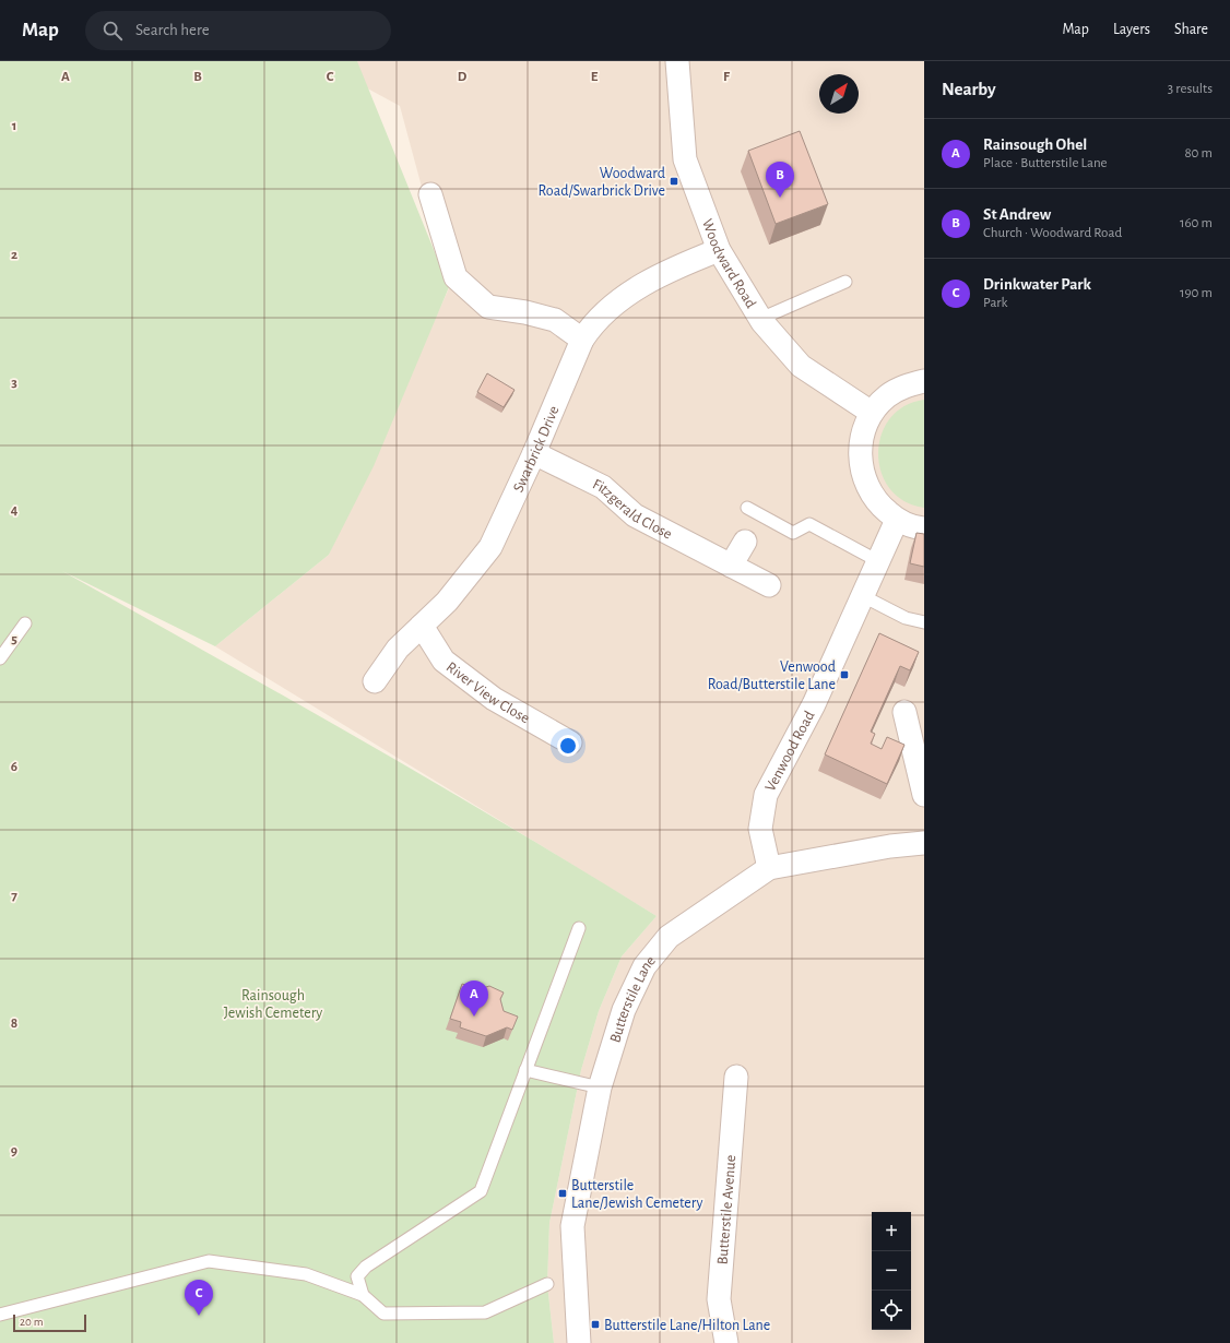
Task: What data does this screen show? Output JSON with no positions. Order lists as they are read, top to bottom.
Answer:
{
  "streets": {
    "street": [
      "Woodward Road",
      "Swarbrick Drive",
      "Fitzgerald Close",
      "River View Close",
      "Venwood Road",
      "Butterstile Lane",
      "Butterstile Avenue"
    ]
  },
  "crossings": [
    ["Woodward Road", "Swarbrick Drive"],
    ["Swarbrick Drive", "Fitzgerald Close"],
    ["Swarbrick Drive", "River View Close"],
    ["Venwood Road", "Butterstile Lane"]
  ],
  "parks": ["Rainsough Jewish Cemetery"],
  "places": {
    "transit": [
      "Woodward Road/Swarbrick Drive",
      "Venwood Road/Butterstile Lane",
      "Butterstile Lane/Jewish Cemetery",
      "Butterstile Lane/Hilton Lane"
    ]
  },
  "scale_bar": "20 m",
  "north": "top right",
  "page": {
    "header": "Map",
    "search": "Search here",
    "nav": ["Map", "Layers", "Share"],
    "heading": ["Nearby", "3 results"],
    "list": [
      {
        "mark": "A",
        "name": "Rainsough Ohel",
        "note": "Place · Butterstile Lane",
        "value": "80 m"
      },
      {
        "mark": "B",
        "name": "St Andrew",
        "note": "Church · Woodward Road",
        "value": "160 m"
      },
      {
        "mark": "C",
        "name": "Drinkwater Park",
        "note": "Park",
        "value": "190 m"
      }
    ],
    "pins": ["B", "A", "C"],
    "map_buttons": ["+", "−"],
    "scale": "20 m"
  },
  "grid": {
    "columns": [
      "A",
      "B",
      "C",
      "D",
      "E",
      "F"
    ],
    "rows": [
      "1",
      "2",
      "3",
      "4",
      "5",
      "6",
      "7",
      "8",
      "9"
    ]
  }
}
